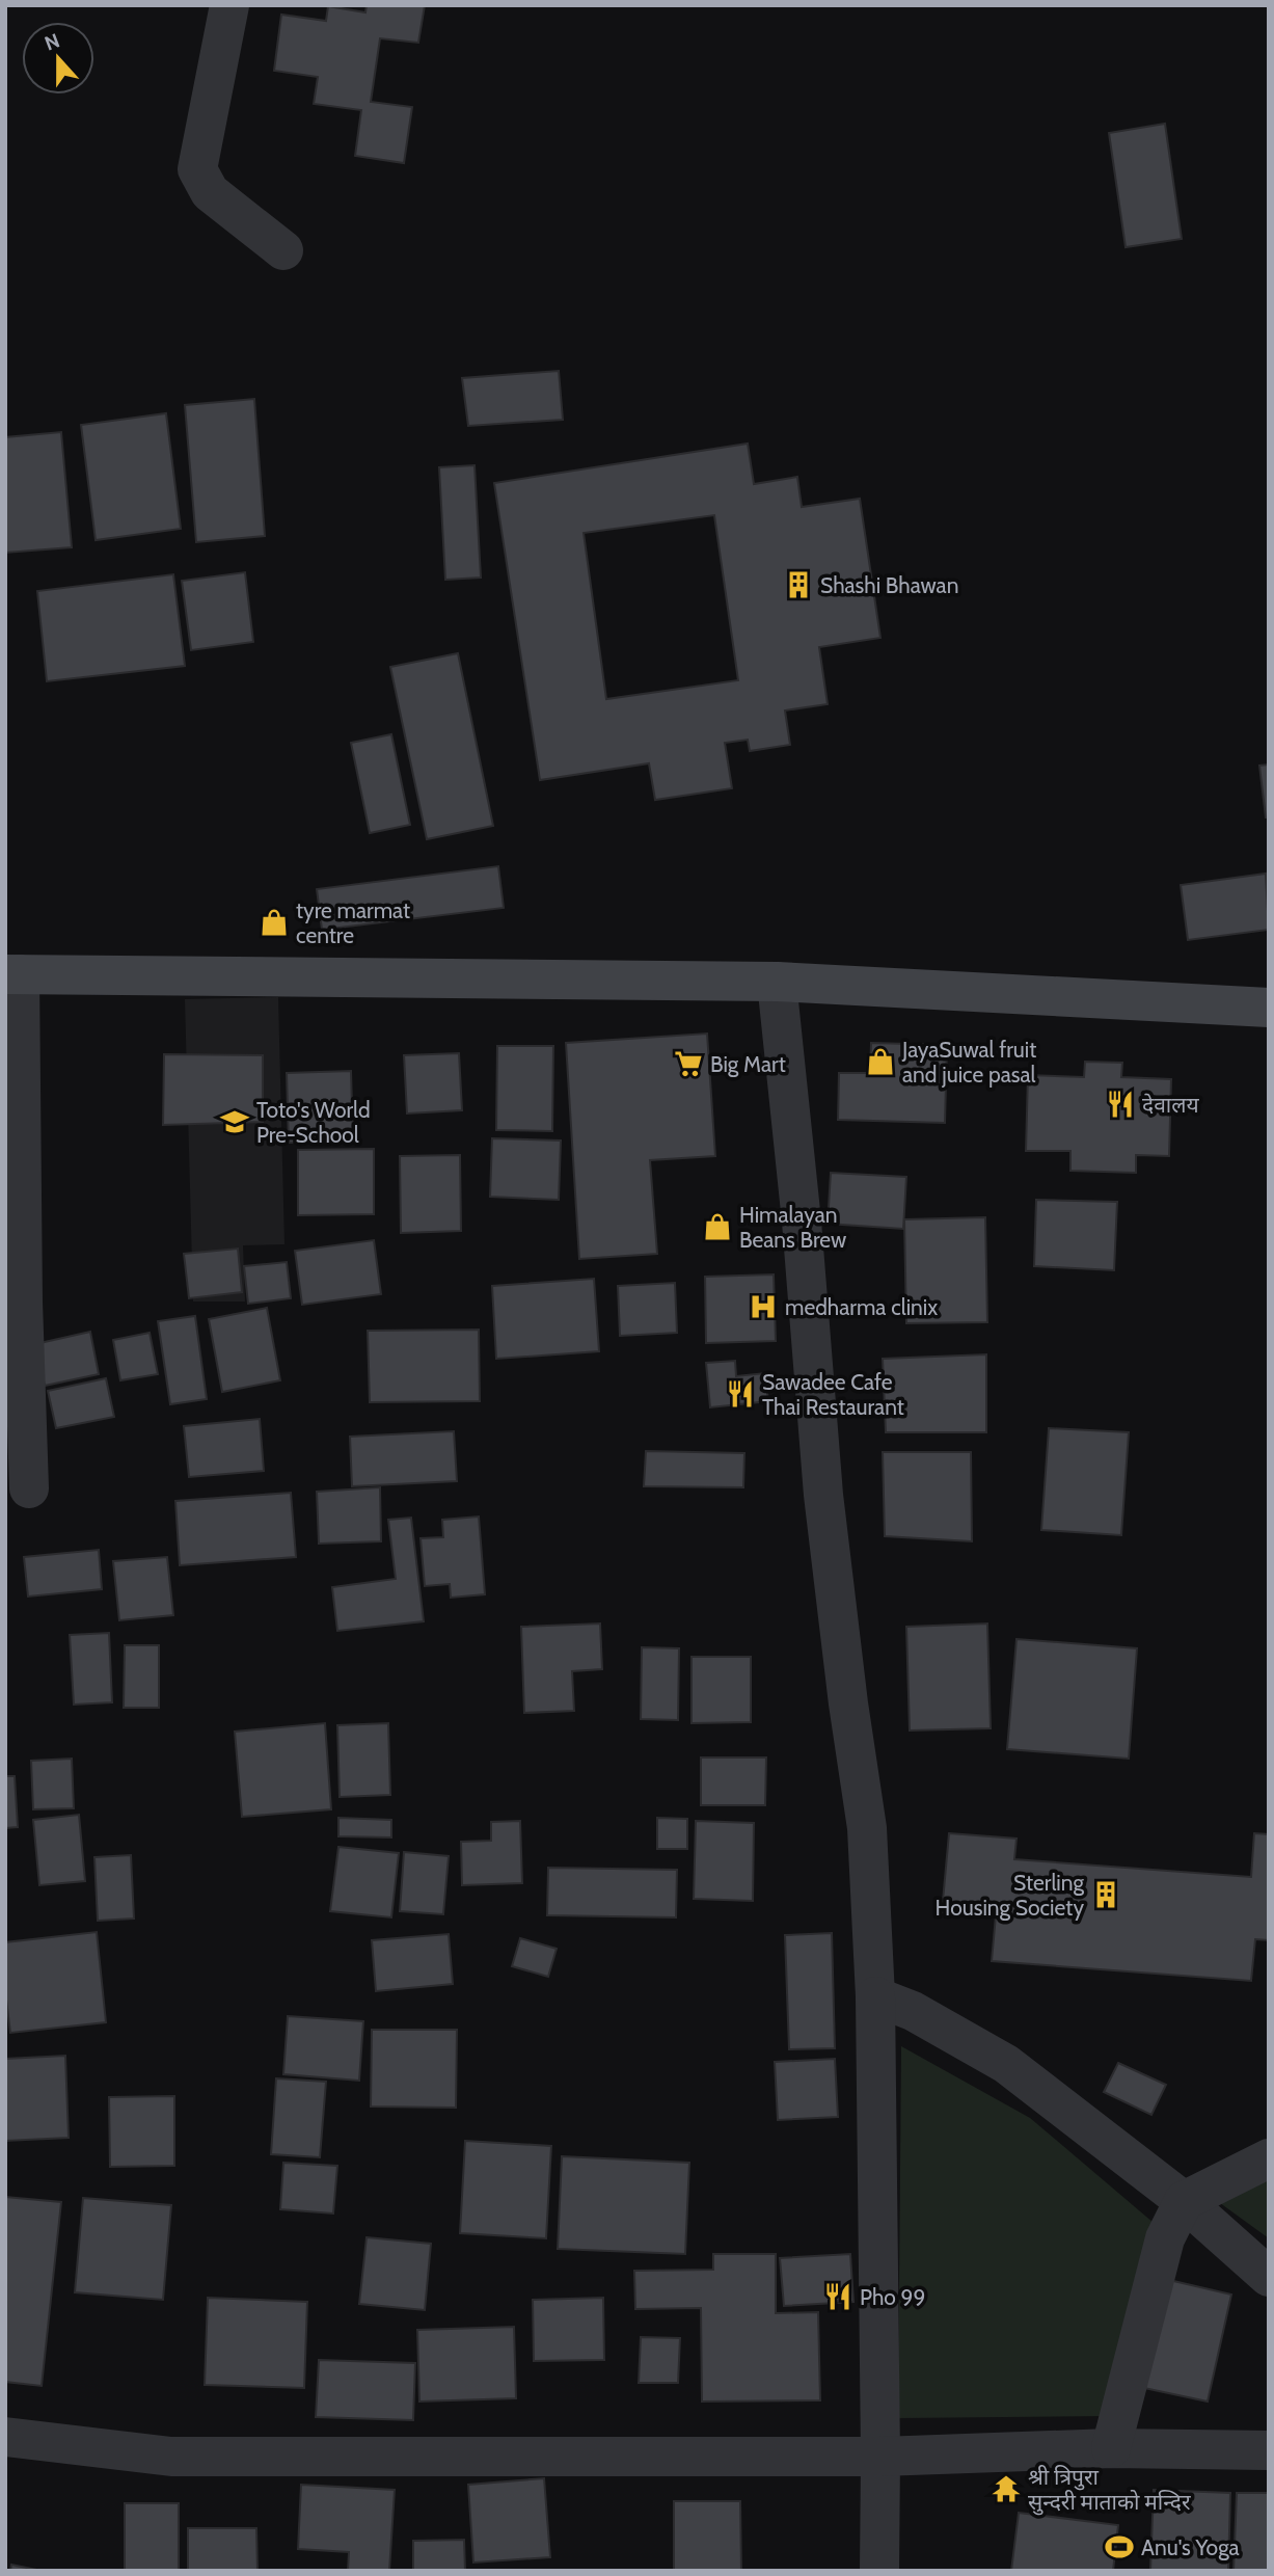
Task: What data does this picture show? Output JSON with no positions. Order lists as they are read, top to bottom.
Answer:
{
  "places": {
    "building": ["Shashi Bhawan", "Sterling Housing Society"],
    "shop": ["tyre marmat centre", "JayaSuwal fruit and juice pasal", "Himalayan Beans Brew"],
    "supermarket": ["Big Mart"],
    "restaurant": ["देवालय", "Sawadee Cafe Thai Restaurant", "Pho 99"],
    "school or university": ["Toto's World Pre-School"],
    "hospital": ["medharma clinix"],
    "temple": ["श्री त्रिपुरा सुन्दरी माताको मन्दिर"],
    "sports": ["Anu's Yoga"]
  },
  "north": "top"
}
